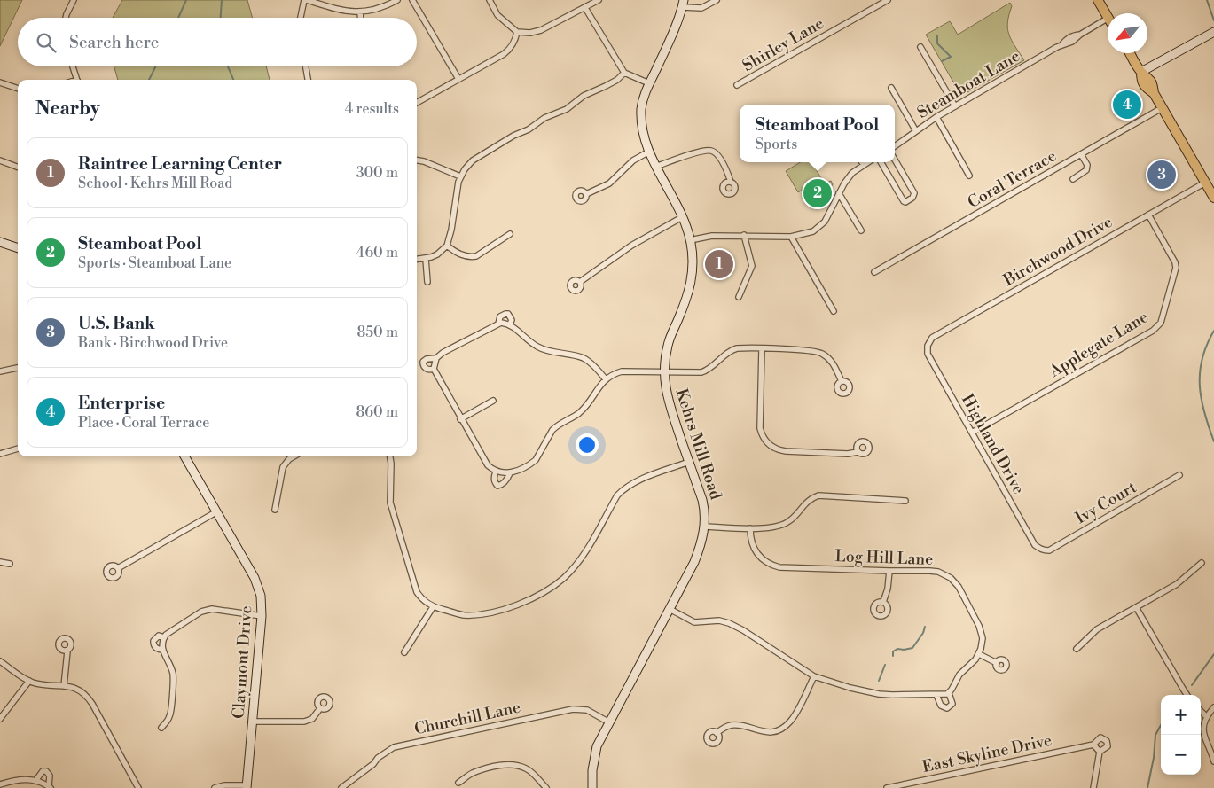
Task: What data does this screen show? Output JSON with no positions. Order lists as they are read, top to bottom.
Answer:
{
  "streets": {
    "street": [
      "Shirley Lane",
      "Steamboat Lane",
      "Coral Terrace",
      "Birchwood Drive",
      "Applegate Lane",
      "Kehrs Mill Road",
      "Highland Drive",
      "Ivy Court",
      "Log Hill Lane",
      "Claymont Drive",
      "Churchill Lane",
      "East Skyline Drive"
    ]
  },
  "crossings": [
    ["Birchwood Drive", "Applegate Lane"],
    ["Birchwood Drive", "Highland Drive"],
    ["Applegate Lane", "Highland Drive"],
    ["Kehrs Mill Road", "Churchill Lane"],
    ["Highland Drive", "Ivy Court"]
  ],
  "north": "bottom left",
  "page": {
    "search": "Search here",
    "heading": ["Nearby", "4 results"],
    "pins": [
      "4",
      "3",
      "2",
      "1"
    ],
    "popup": ["Steamboat Pool", "Sports"],
    "list": [
      {
        "mark": "1",
        "name": "Raintree Learning Center",
        "note": "School · Kehrs Mill Road",
        "value": "300 m"
      },
      {
        "mark": "2",
        "name": "Steamboat Pool",
        "note": "Sports · Steamboat Lane",
        "value": "460 m"
      },
      {
        "mark": "3",
        "name": "U.S. Bank",
        "note": "Bank · Birchwood Drive",
        "value": "850 m"
      },
      {
        "mark": "4",
        "name": "Enterprise",
        "note": "Place · Coral Terrace",
        "value": "860 m"
      }
    ],
    "map_buttons": ["+", "−"]
  }
}
